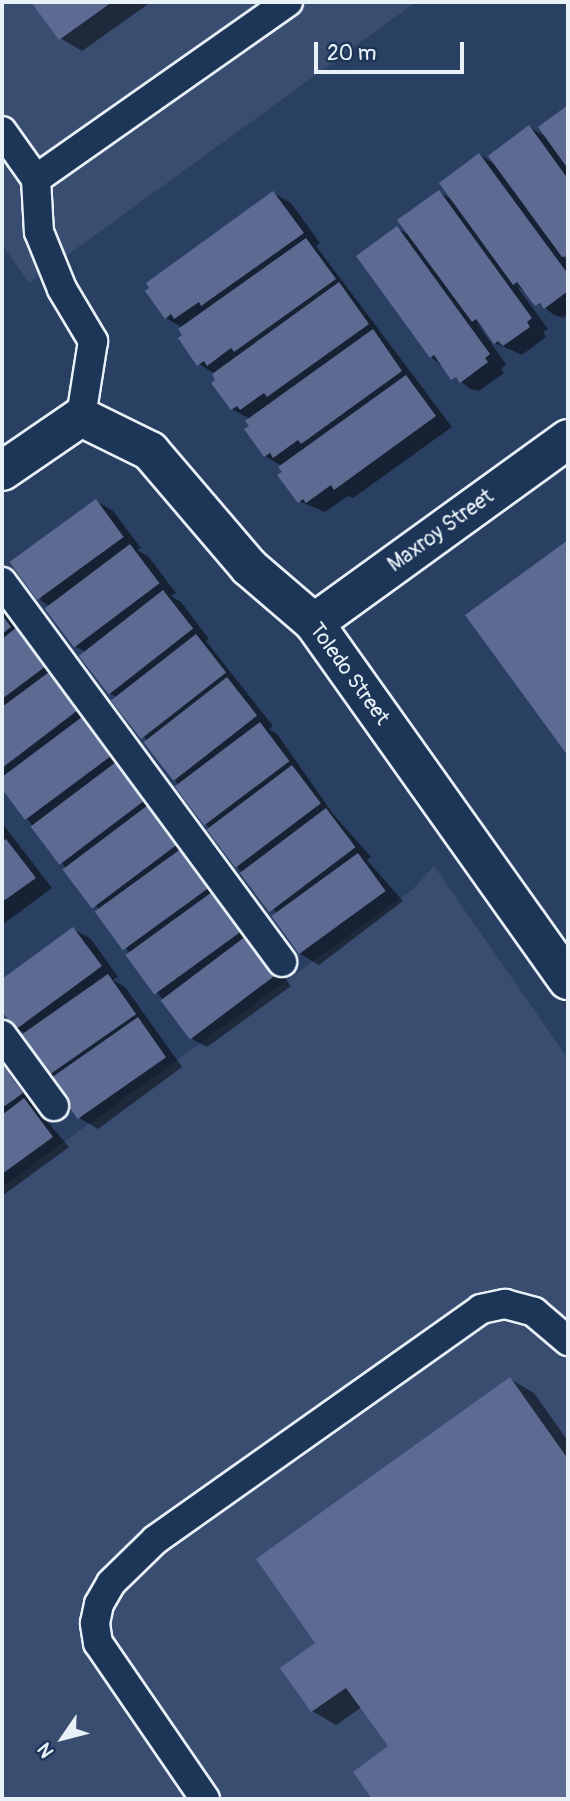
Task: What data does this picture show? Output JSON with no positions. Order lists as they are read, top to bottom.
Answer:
{
  "streets": {
    "street": ["Maxroy Street", "Toledo Street"]
  },
  "crossings": [
    ["Maxroy Street", "Toledo Street"]
  ],
  "scale_bar": "20 m",
  "north": "bottom left"
}
